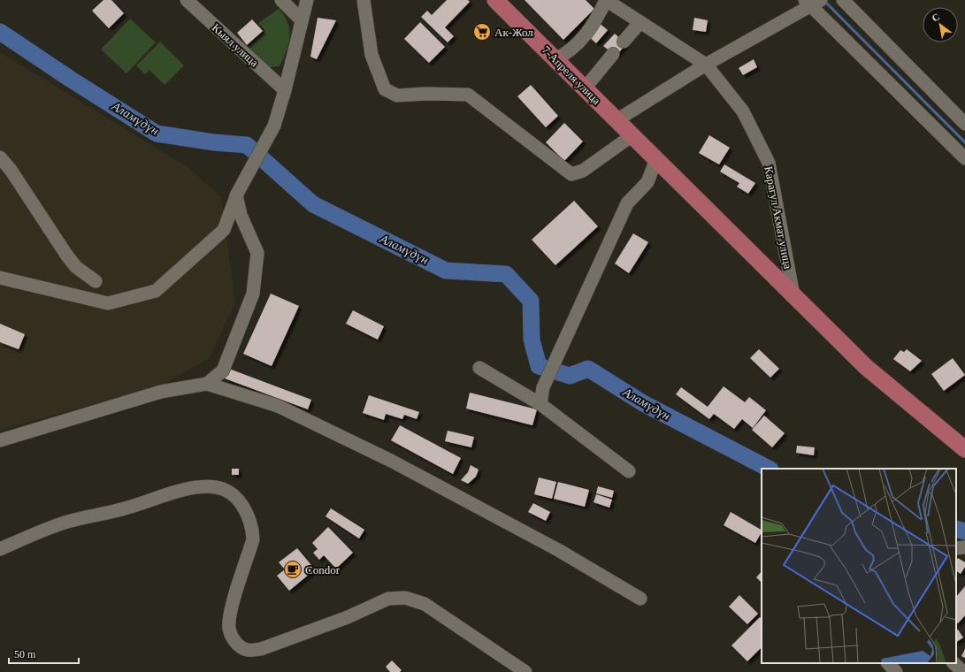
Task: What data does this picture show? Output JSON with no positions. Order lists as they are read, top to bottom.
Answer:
{
  "streets": {
    "main road": ["7-Апреля улица"],
    "street": ["Кыял улица", "Карагул Акмат улица"]
  },
  "crossings": [
    ["7-Апреля улица", "Карагул Акмат улица"]
  ],
  "water": ["Аламүдүн"],
  "places": {
    "supermarket": ["Ак-Жол"],
    "cafe": ["Condor"]
  },
  "scale_bar": "50 m",
  "north": "top left"
}
